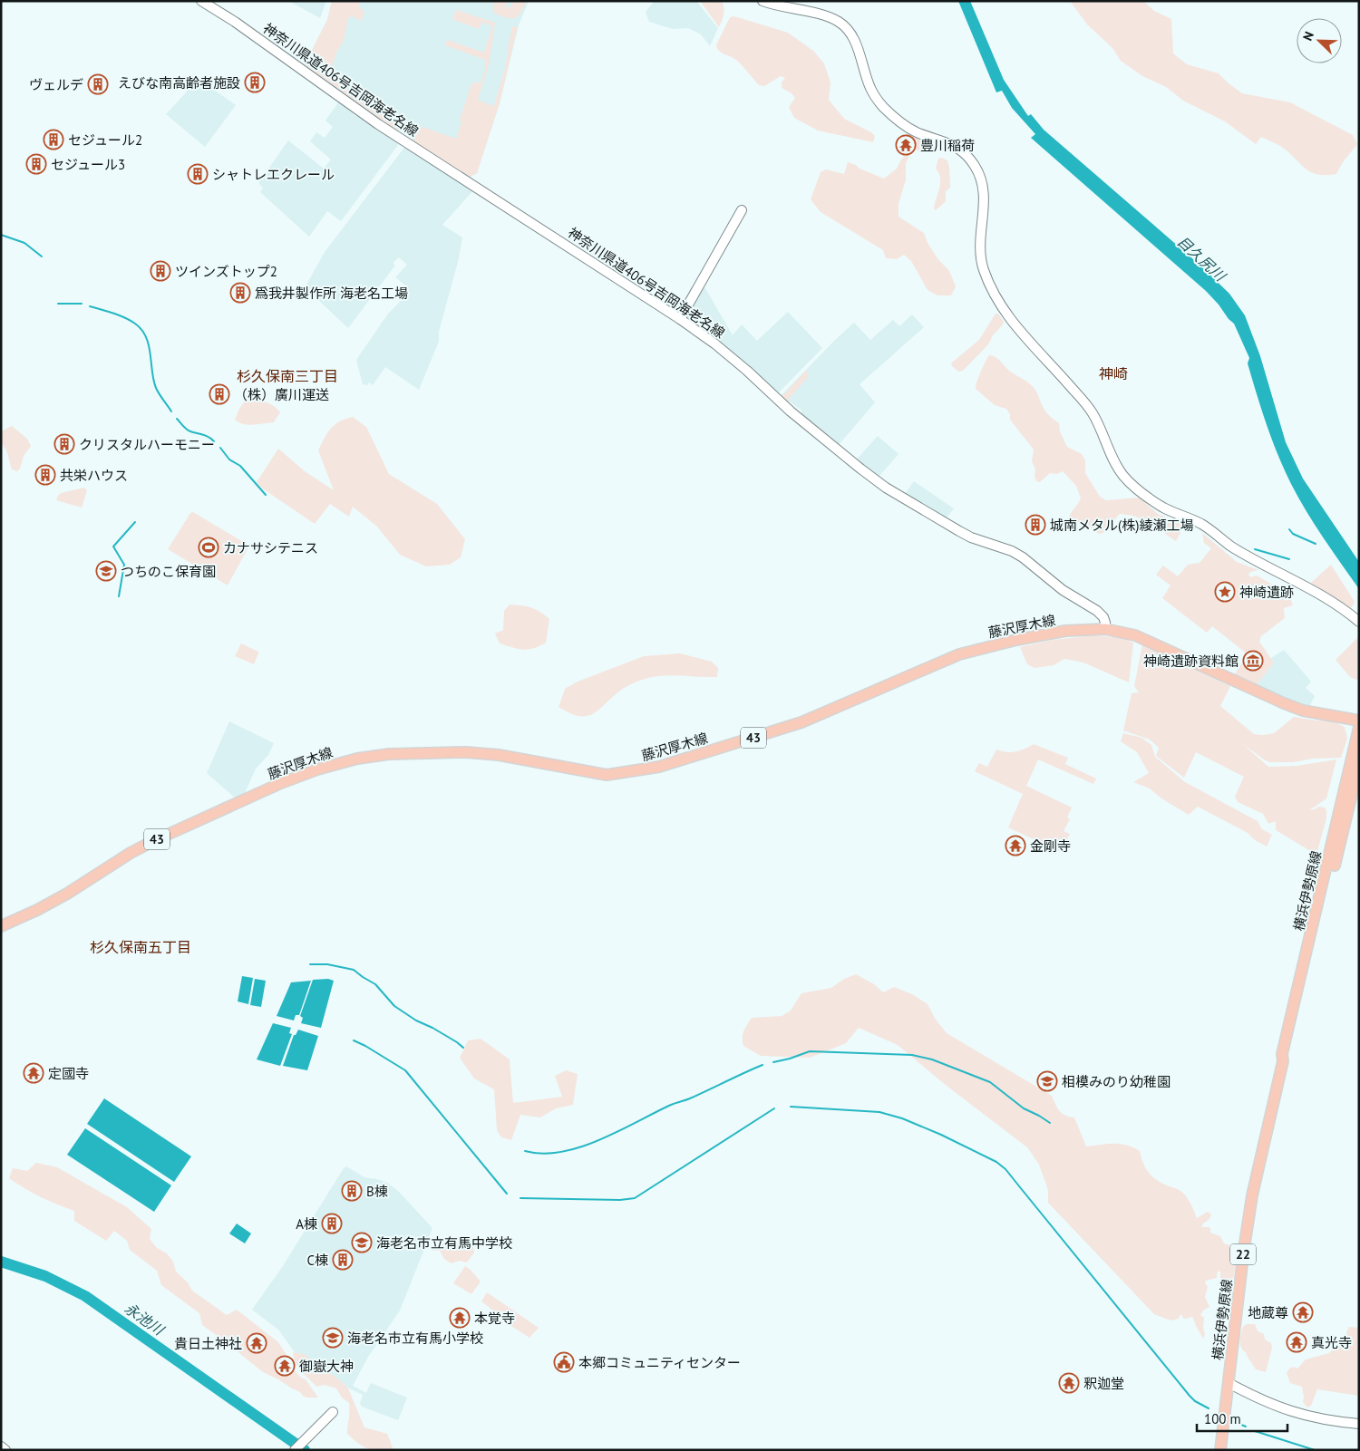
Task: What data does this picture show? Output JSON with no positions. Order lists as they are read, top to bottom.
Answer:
{
  "streets": {
    "main road": [
      "藤沢厚木線",
      "43",
      "横浜伊勢原線",
      "22"
    ],
    "street": ["神奈川県道406号吉岡海老名線"]
  },
  "crossings": [
    ["神奈川県道406号吉岡海老名線", "藤沢厚木線"]
  ],
  "districts": ["神崎", "杉久保南三丁目", "杉久保南五丁目"],
  "water": ["目久尻川", "永池川"],
  "places": {
    "building": [
      "えびな南高齢者施設",
      "ヴェルデ",
      "セジュール2",
      "セジュール3",
      "シャトレエクレール",
      "ツインズトップ2",
      "爲我井製作所 海老名工場",
      "（株）廣川運送",
      "クリスタルハーモニー",
      "共栄ハウス",
      "城南メタル(株)綾瀬工場",
      "B棟",
      "A棟",
      "C棟"
    ],
    "temple": [
      "豊川稲荷",
      "金剛寺",
      "定國寺",
      "地蔵尊",
      "本覚寺",
      "真光寺",
      "貴日土神社",
      "御嶽大神",
      "釈迦堂"
    ],
    "sports": ["カナサシテニス"],
    "school or university": [
      "つちのこ保育園",
      "相模みのり幼稚園",
      "海老名市立有馬中学校",
      "海老名市立有馬小学校"
    ],
    "place": ["神崎遺跡"],
    "museum": ["神崎遺跡資料館"],
    "public building": ["本郷コミュニティセンター"]
  },
  "scale_bar": "100 m",
  "north": "top left"
}
